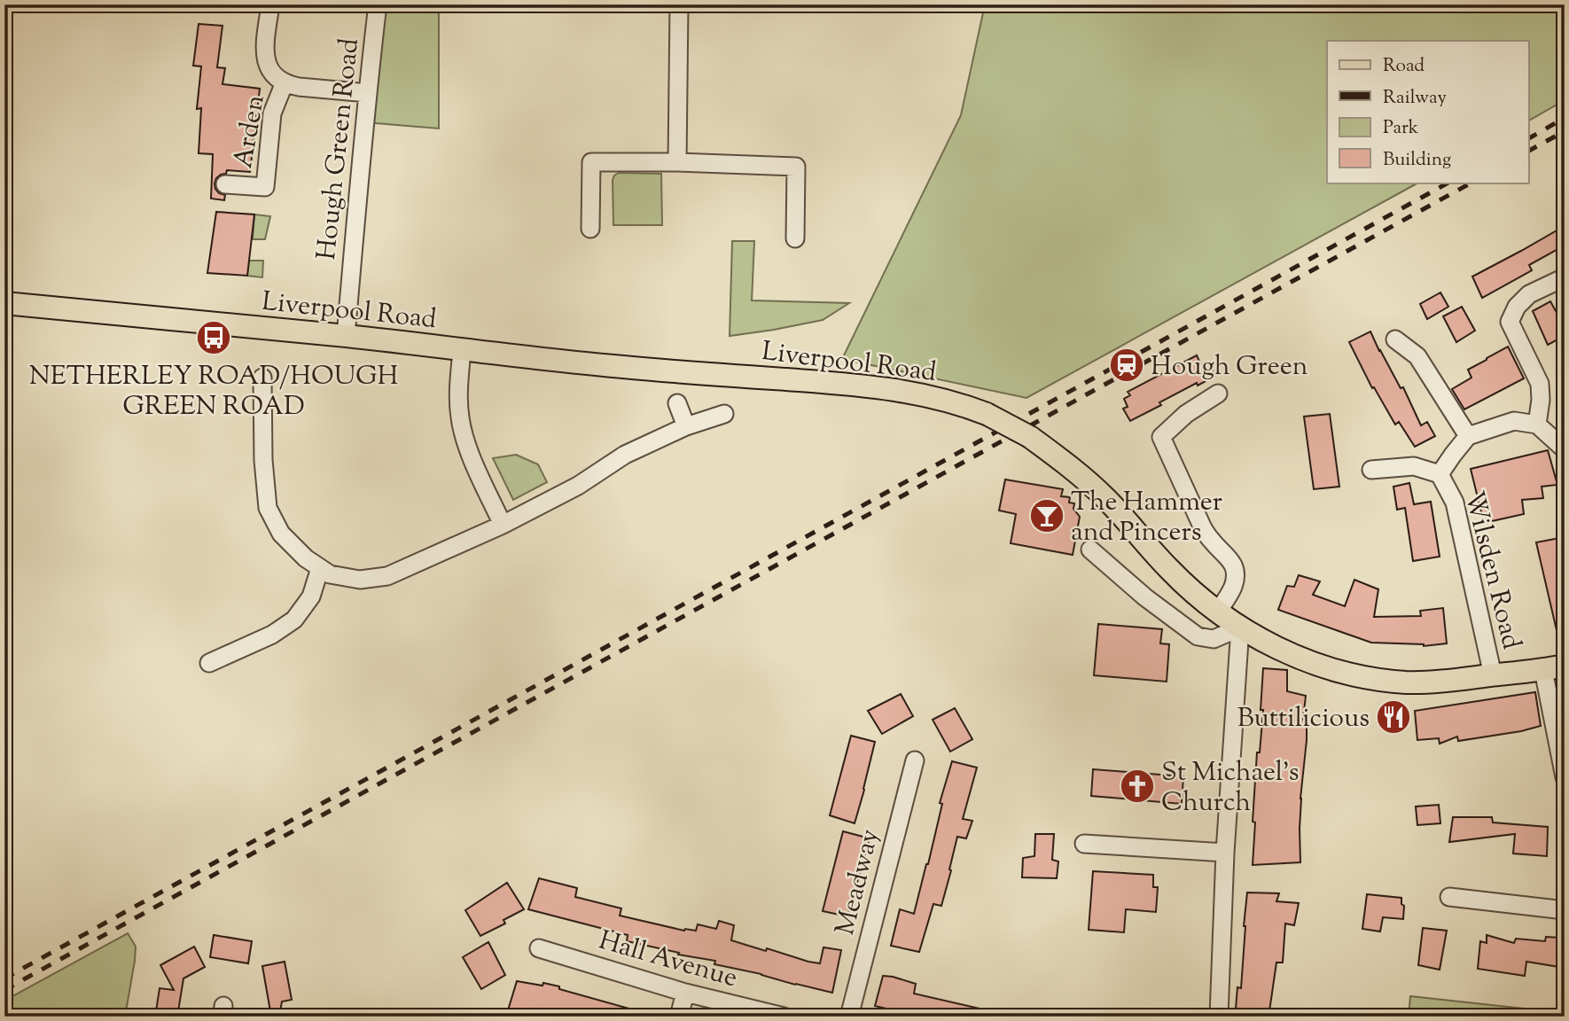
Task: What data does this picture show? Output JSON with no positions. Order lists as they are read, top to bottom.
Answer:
{
  "streets": {
    "main road": ["Liverpool Road"],
    "street": [
      "Arden",
      "Hough Green Road",
      "Wilsden Road",
      "Meadway",
      "Hall Avenue"
    ]
  },
  "crossings": [
    ["Arden", "Hough Green Road"],
    ["Hough Green Road", "Liverpool Road"],
    ["Liverpool Road", "Wilsden Road"]
  ],
  "places": {
    "bus stop": ["NETHERLEY ROAD/HOUGH GREEN ROAD"],
    "station": ["Hough Green"],
    "bar": ["The Hammer and Pincers"],
    "restaurant": ["Buttilicious"],
    "church": ["St Michael's Church"]
  },
  "legend": [
    "Road",
    "Railway",
    "Park",
    "Building"
  ]
}
